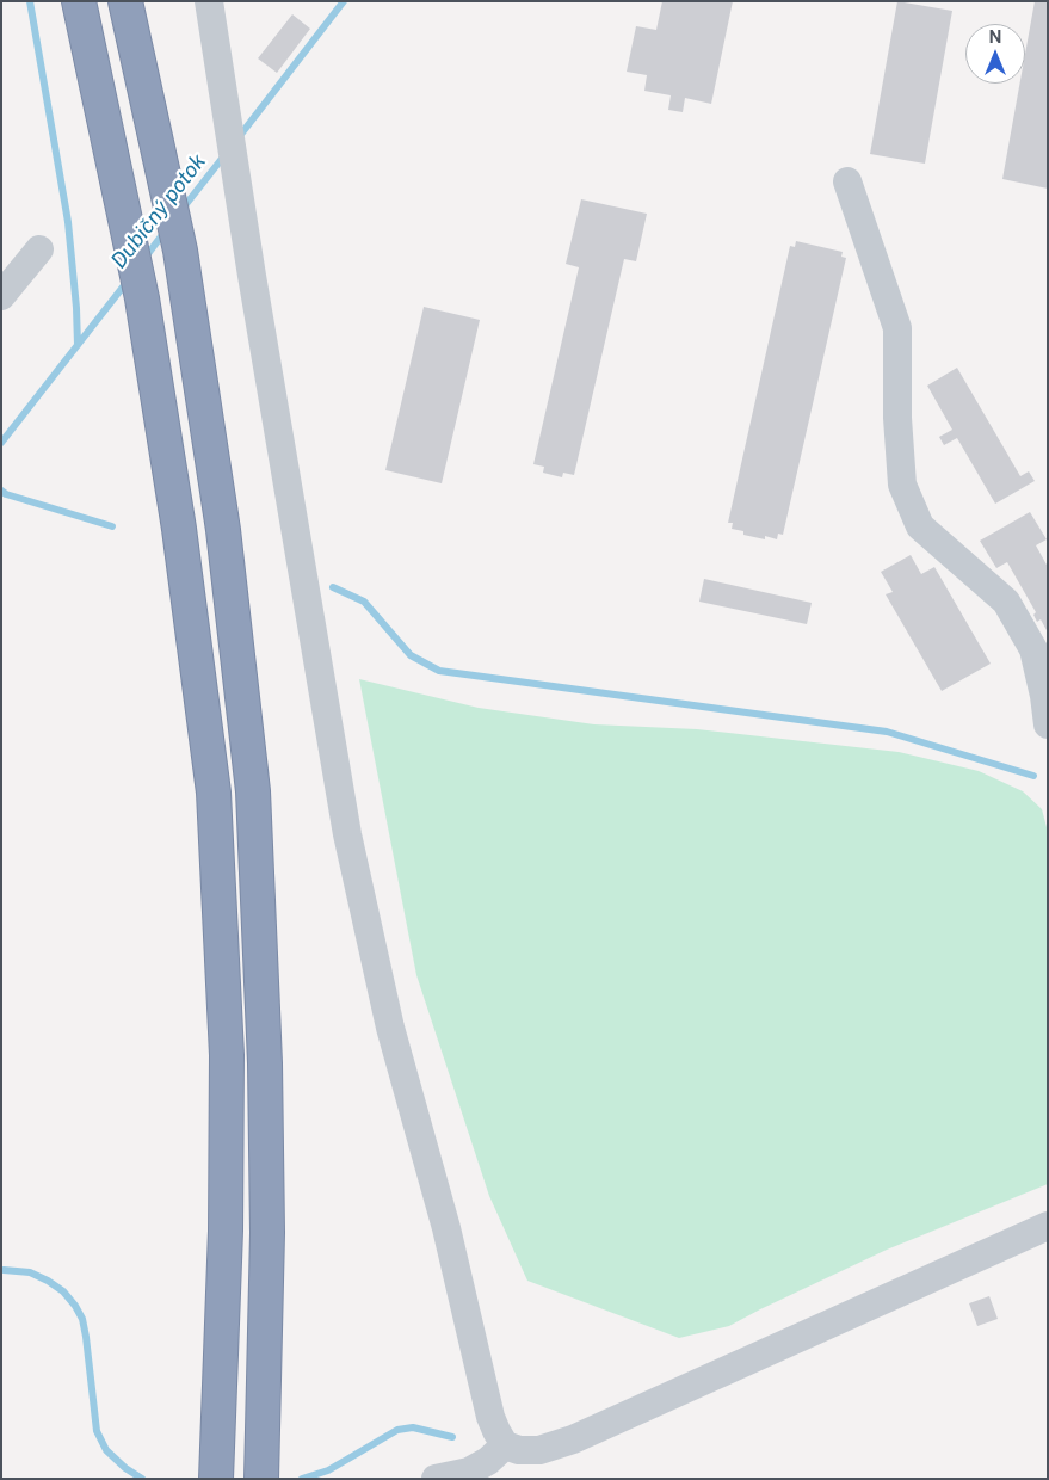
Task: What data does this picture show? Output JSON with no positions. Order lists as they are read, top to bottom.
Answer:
{
  "water": ["Dubičný potok"],
  "north": "top"
}
